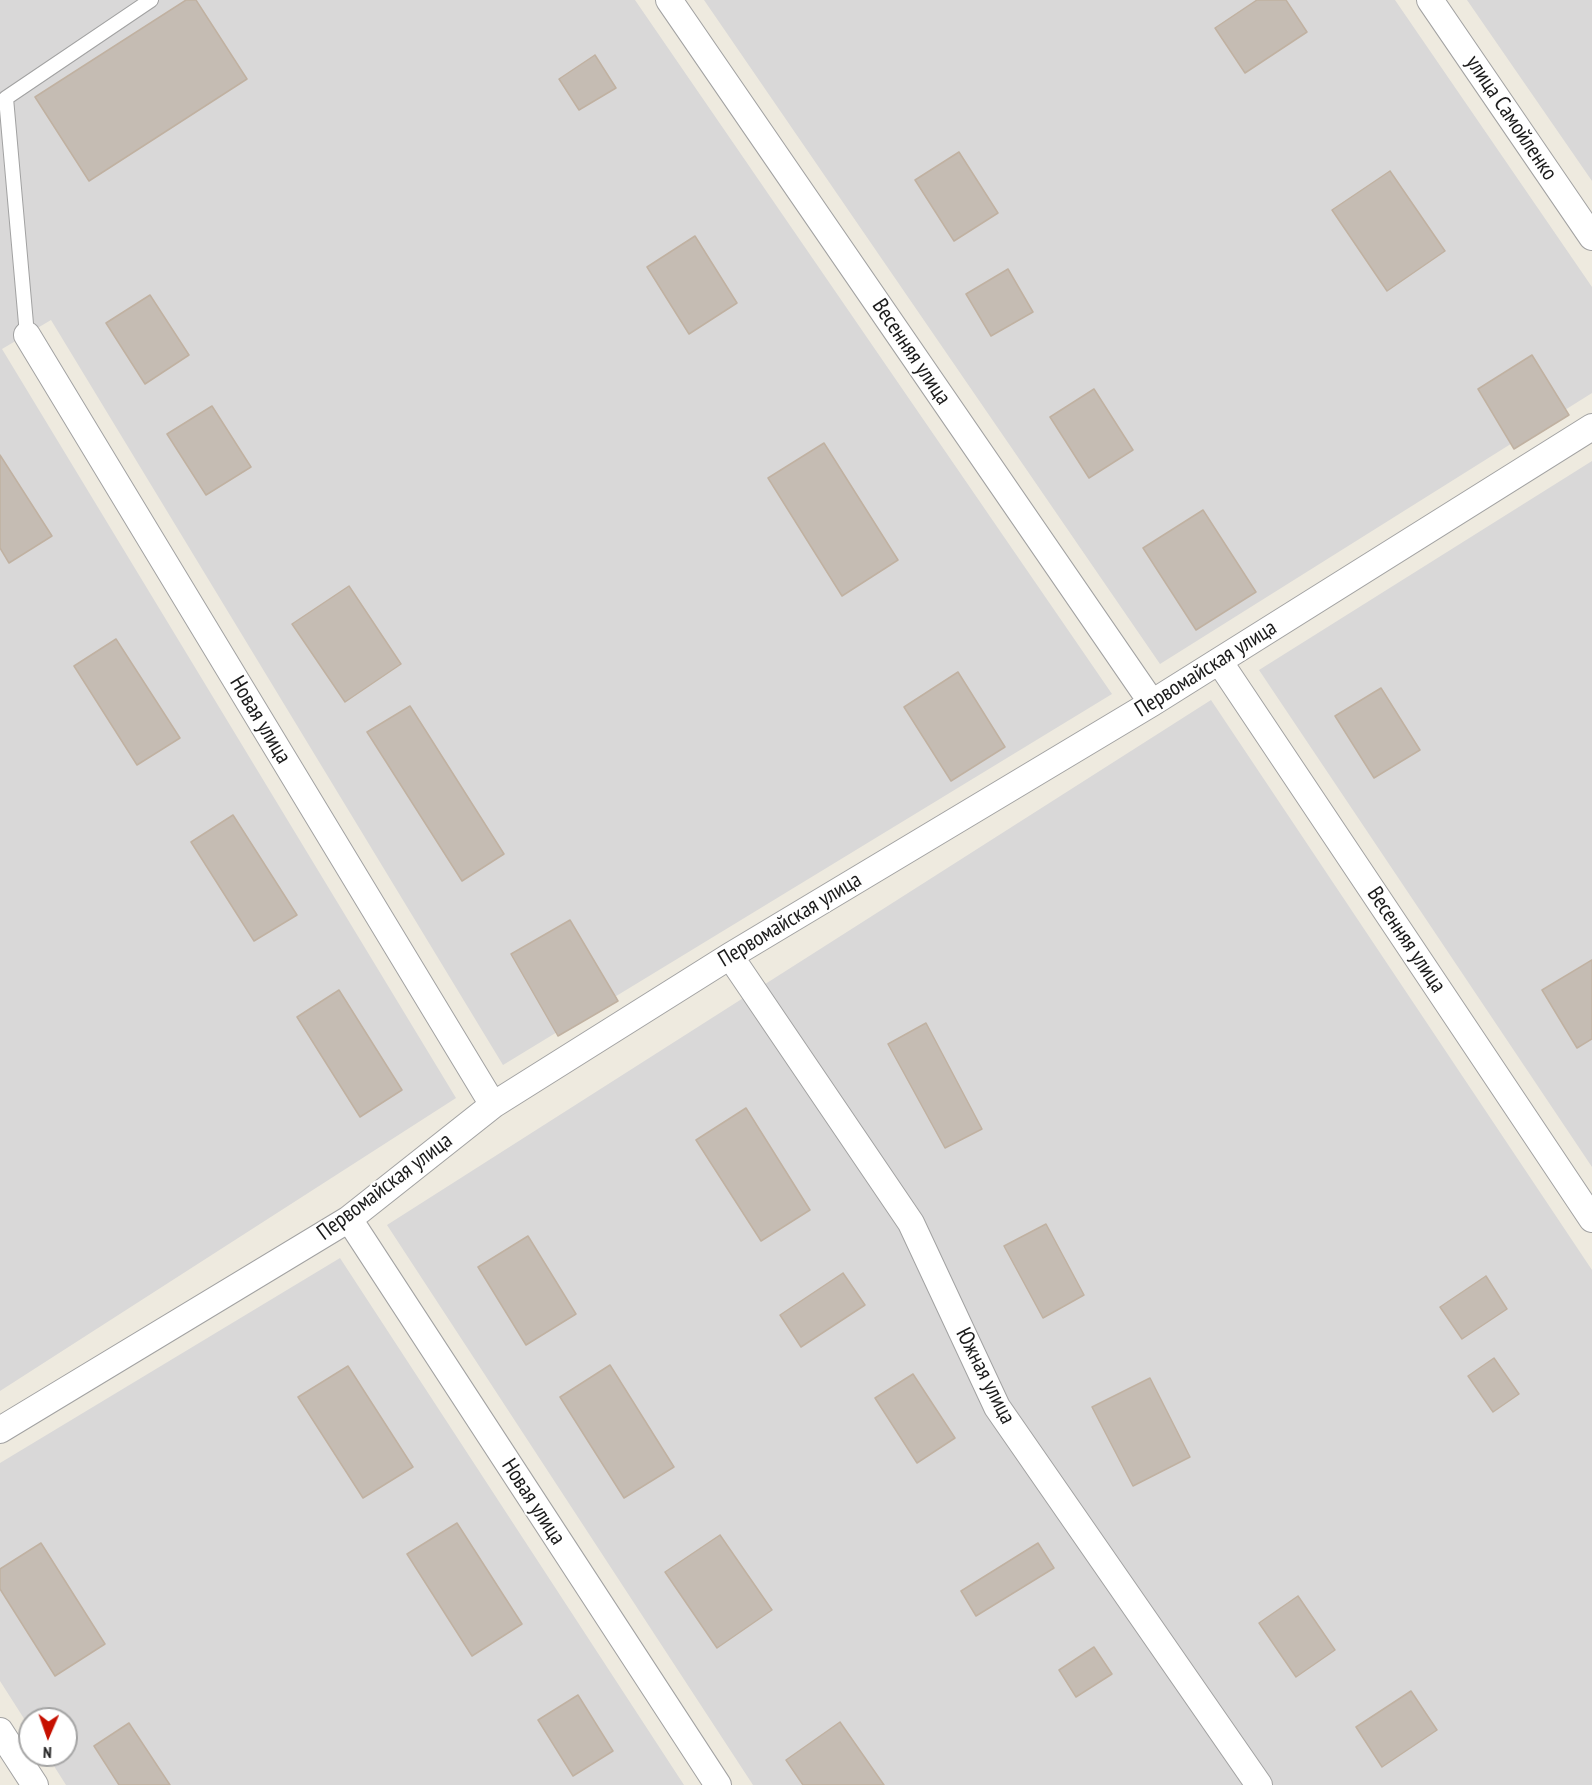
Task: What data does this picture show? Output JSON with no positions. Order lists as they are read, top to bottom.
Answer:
{
  "streets": {
    "street": [
      "улица Самойленко",
      "Весенняя улица",
      "Первомайская улица",
      "Новая улица",
      "Южная улица"
    ]
  },
  "crossings": [
    ["Весенняя улица", "Первомайская улица"],
    ["Первомайская улица", "Новая улица"],
    ["Первомайская улица", "Южная улица"]
  ],
  "north": "bottom"
}
